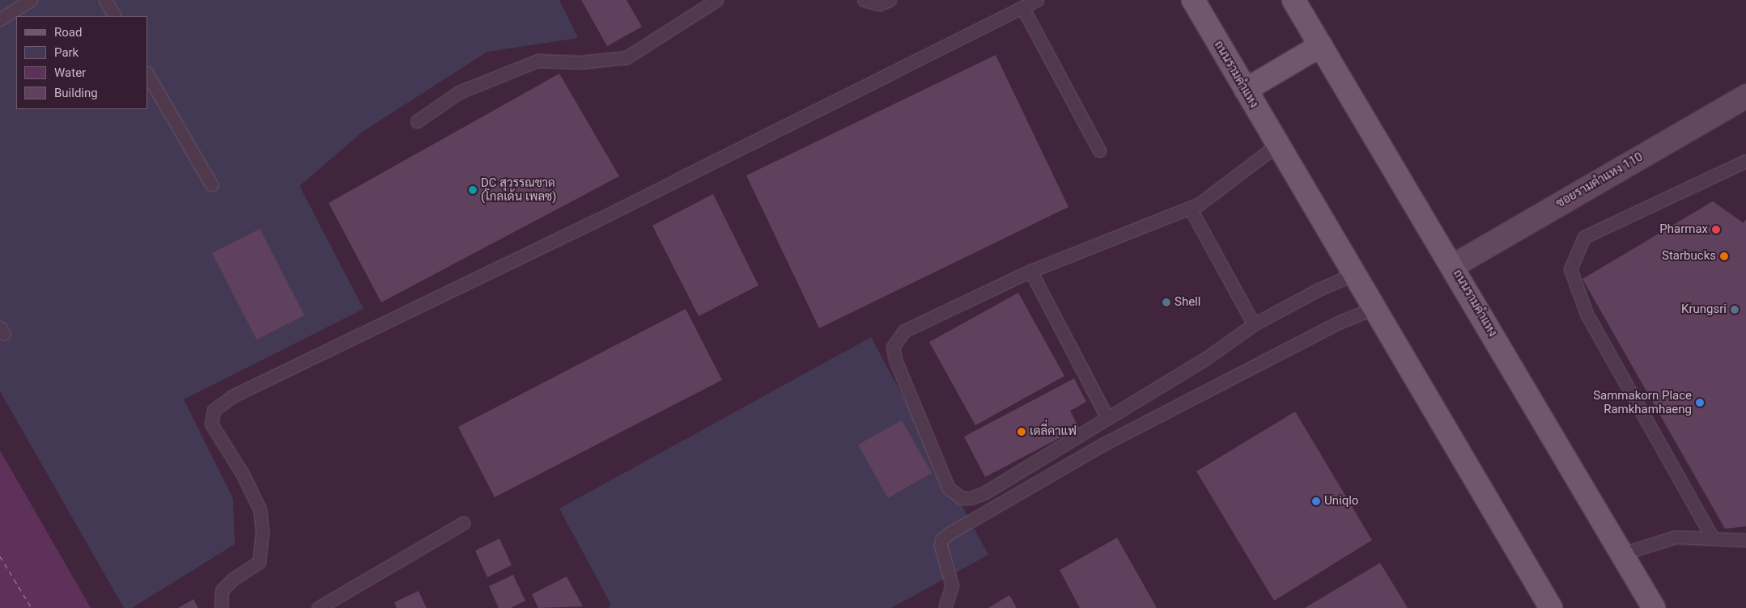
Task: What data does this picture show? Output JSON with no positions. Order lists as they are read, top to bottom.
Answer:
{
  "streets": {
    "main road": ["ถนนรามคำแหง"],
    "street": ["ซอยรามคำแหง 110"]
  },
  "crossings": [
    ["ถนนรามคำแหง", "ซอยรามคำแหง 110"]
  ],
  "places": [
    "DC สุวรรณชาด (โกลเด้น เพลซ)",
    "Pharmax",
    "Starbucks",
    "Shell",
    "Krungsri",
    "Sammakorn Place Ramkhamhaeng",
    "เดลี่คาแฟ",
    "Uniqlo"
  ],
  "legend": [
    "Road",
    "Park",
    "Water",
    "Building"
  ]
}
